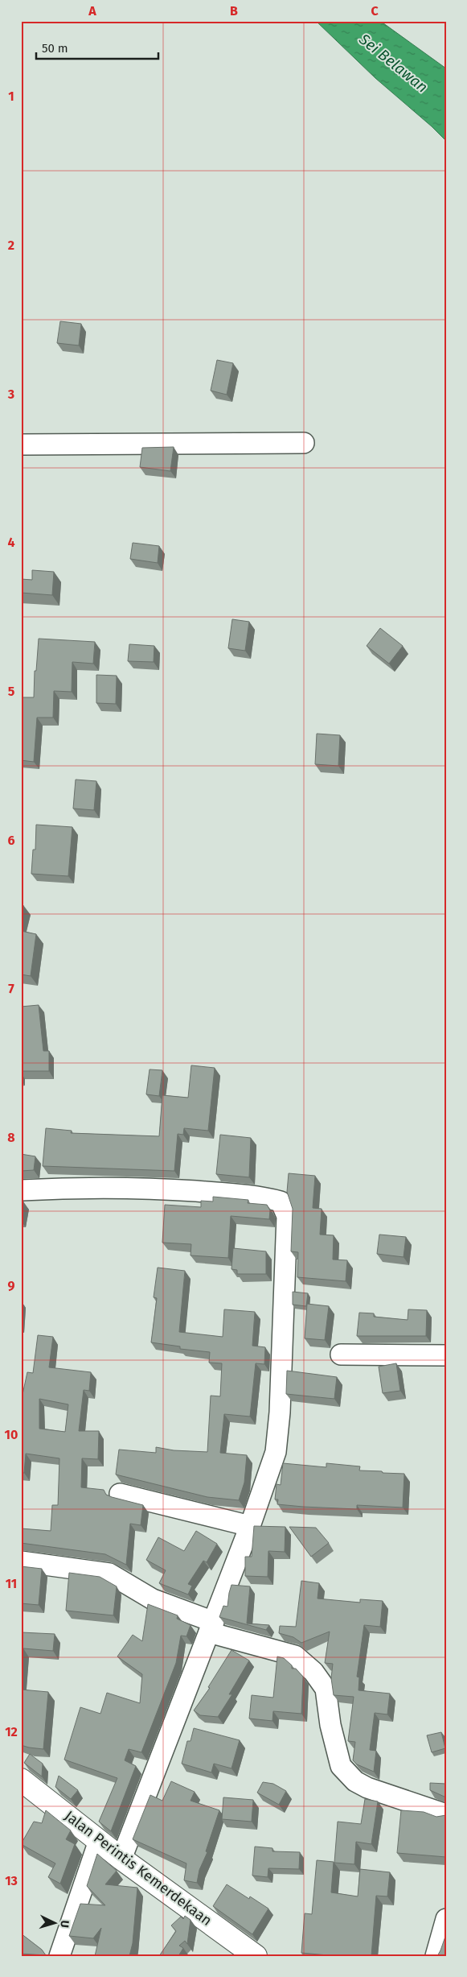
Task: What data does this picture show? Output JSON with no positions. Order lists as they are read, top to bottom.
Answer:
{
  "streets": {
    "main road": ["Jalan Perintis Kemerdekaan"]
  },
  "water": ["Sei Belawan"],
  "scale_bar": "50 m",
  "north": "right",
  "grid": {
    "columns": ["A", "B", "C"],
    "rows": [
      "1",
      "2",
      "3",
      "4",
      "5",
      "6",
      "7",
      "8",
      "9",
      "10",
      "11",
      "12",
      "13"
    ]
  }
}
